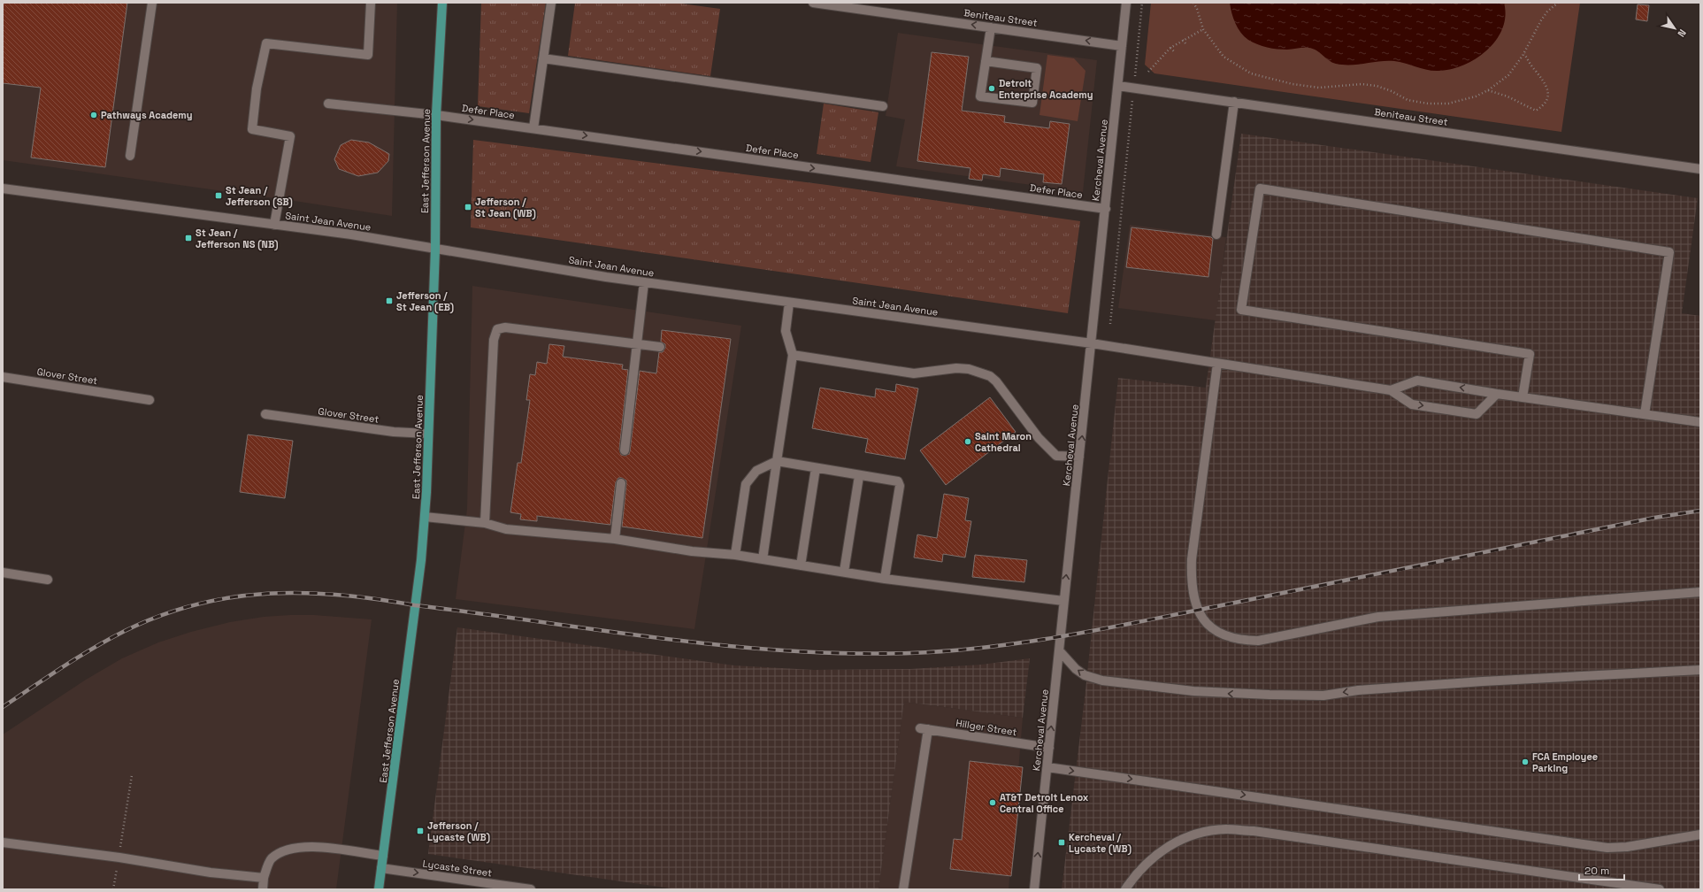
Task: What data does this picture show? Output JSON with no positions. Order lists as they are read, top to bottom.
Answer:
{
  "streets": {
    "main road": ["East Jefferson Avenue"],
    "street": [
      "Beniteau Street",
      "Defer Place",
      "Kercheval Avenue",
      "Saint Jean Avenue",
      "Glover Street",
      "Hillger Street",
      "Lycaste Street"
    ]
  },
  "crossings": [
    ["Beniteau Street", "Kercheval Avenue"],
    ["Defer Place", "Kercheval Avenue"],
    ["Defer Place", "East Jefferson Avenue"],
    ["Kercheval Avenue", "Saint Jean Avenue"],
    ["Kercheval Avenue", "Hillger Street"],
    ["East Jefferson Avenue", "Saint Jean Avenue"],
    ["East Jefferson Avenue", "Glover Street"],
    ["East Jefferson Avenue", "Lycaste Street"]
  ],
  "one_way": ["Kercheval Avenue", "Lycaste Street"],
  "places": {
    "other": [
      "Detroit Enterprise Academy",
      "Pathways Academy",
      "Saint Maron Cathedral",
      "FCA Employee Parking",
      "AT&T Detroit Lenox Central Office"
    ],
    "transit": [
      "St Jean / Jefferson (SB)",
      "Jefferson / St Jean (WB)",
      "St Jean / Jefferson NS (NB)",
      "Jefferson / St Jean (EB)",
      "Jefferson / Lycaste (WB)",
      "Kercheval / Lycaste (WB)"
    ]
  },
  "scale_bar": "20 m",
  "north": "bottom right"
}
